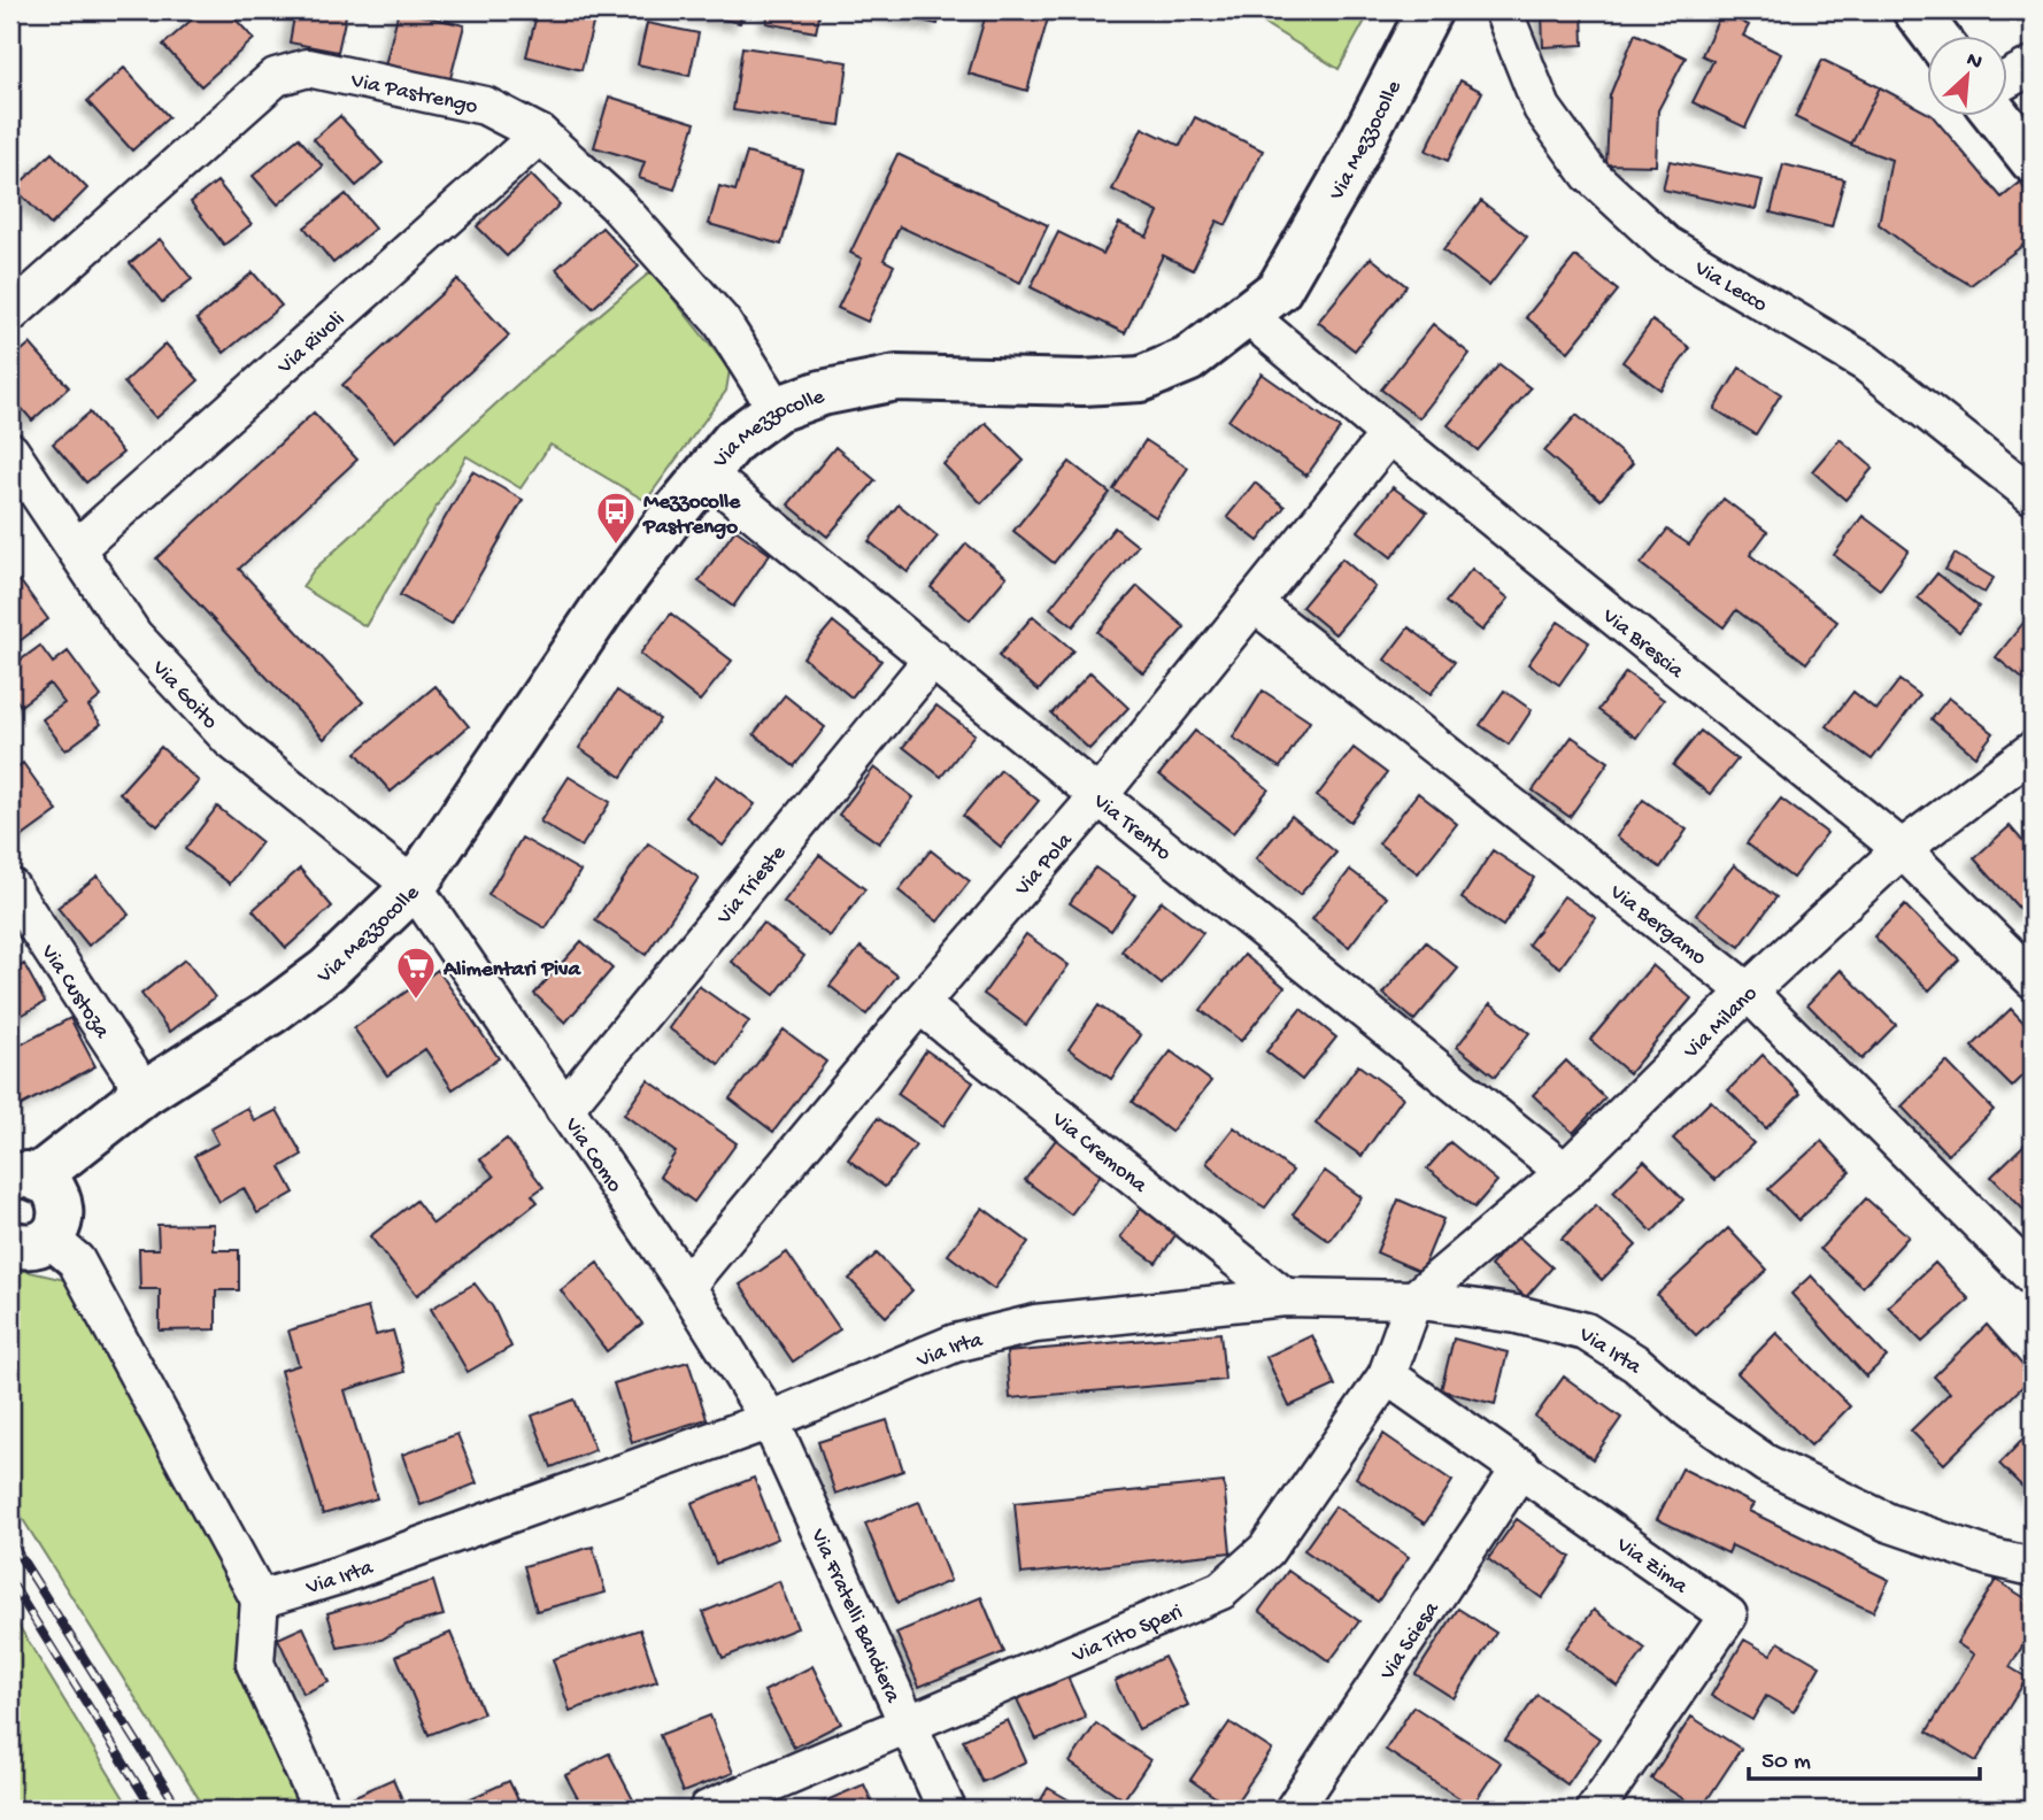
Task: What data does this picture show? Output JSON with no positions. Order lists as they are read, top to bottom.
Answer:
{
  "streets": {
    "street": [
      "Via Pastrengo",
      "Via Mezzocolle",
      "Via Lecco",
      "Via Rivoli",
      "Via Brescia",
      "Via Goito",
      "Via Trento",
      "Via Pola",
      "Via Trieste",
      "Via Bergamo",
      "Via Custoza",
      "Via Milano",
      "Via Cremona",
      "Via Como",
      "Via Irta",
      "Via Zima",
      "Via Fratelli Bandiera",
      "Via Tito Speri",
      "Via Sciesa"
    ]
  },
  "crossings": [
    ["Via Pastrengo", "Via Mezzocolle"],
    ["Via Pastrengo", "Via Rivoli"],
    ["Via Mezzocolle", "Via Brescia"],
    ["Via Mezzocolle", "Via Goito"],
    ["Via Mezzocolle", "Via Trento"],
    ["Via Mezzocolle", "Via Custoza"],
    ["Via Mezzocolle", "Via Como"],
    ["Via Rivoli", "Via Goito"],
    ["Via Brescia", "Via Pola"],
    ["Via Brescia", "Via Milano"],
    ["Via Goito", "Via Como"],
    ["Via Trento", "Via Pola"],
    ["Via Trento", "Via Trieste"],
    ["Via Trento", "Via Milano"],
    ["Via Pola", "Via Bergamo"],
    ["Via Pola", "Via Cremona"],
    ["Via Pola", "Via Como"],
    ["Via Trieste", "Via Como"],
    ["Via Bergamo", "Via Milano"],
    ["Via Milano", "Via Irta"],
    ["Via Milano", "Via Tito Speri"],
    ["Via Cremona", "Via Irta"],
    ["Via Como", "Via Irta"],
    ["Via Como", "Via Fratelli Bandiera"],
    ["Via Irta", "Via Fratelli Bandiera"],
    ["Via Irta", "Via Tito Speri"],
    ["Via Zima", "Via Tito Speri"],
    ["Via Zima", "Via Sciesa"],
    ["Via Fratelli Bandiera", "Via Tito Speri"]
  ],
  "places": {
    "bus stop": ["Mezzocolle Pastrengo"],
    "supermarket": ["Alimentari Piva"]
  },
  "scale_bar": "50 m",
  "north": "top right"
}
